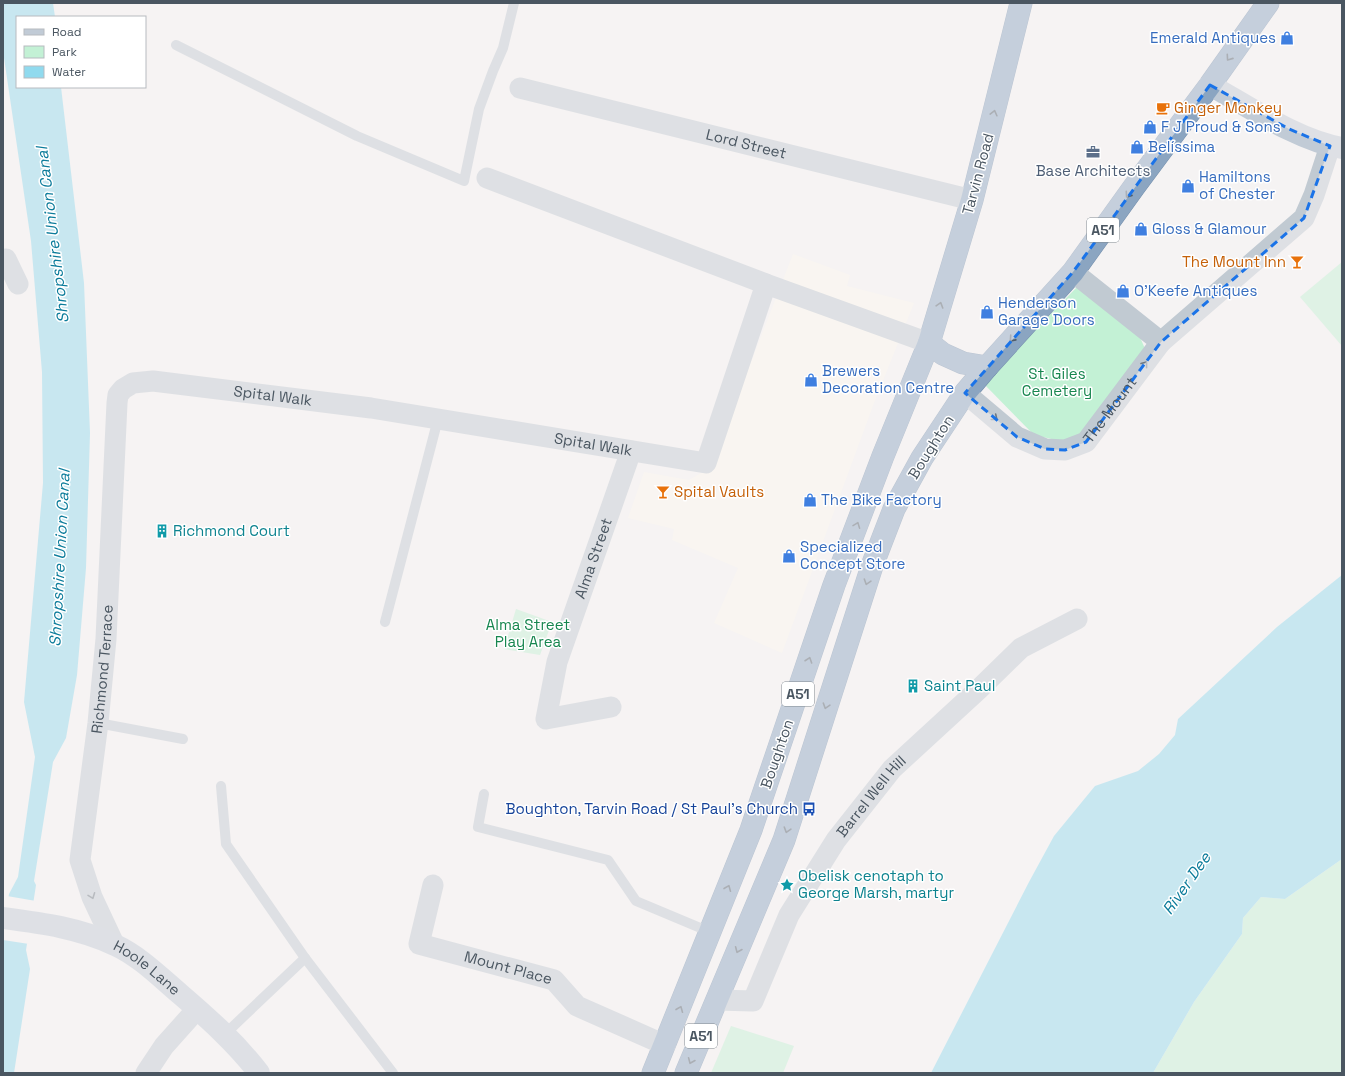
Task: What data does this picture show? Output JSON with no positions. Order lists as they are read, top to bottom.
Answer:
{
  "streets": {
    "highway": ["Tarvin Road", "A51", "Boughton"],
    "street": [
      "Lord Street",
      "Spital Walk",
      "The Mount",
      "Alma Street",
      "Richmond Terrace",
      "Barrel Well Hill",
      "Hoole Lane",
      "Mount Place"
    ]
  },
  "crossings": [
    ["Lord Street", "Tarvin Road"],
    ["Tarvin Road", "Boughton"],
    ["A51", "Boughton"],
    ["Spital Walk", "Alma Street"],
    ["Spital Walk", "Richmond Terrace"],
    ["The Mount", "Boughton"],
    ["Boughton", "Barrel Well Hill"],
    ["Boughton", "Mount Place"],
    ["Richmond Terrace", "Hoole Lane"]
  ],
  "one_way": ["Richmond Terrace"],
  "water": ["Shropshire Union Canal", "River Dee"],
  "parks": ["St. Giles Cemetery", "Alma Street Play Area"],
  "places": {
    "shop": [
      "Emerald Antiques",
      "F J Proud & Sons",
      "Belíssima",
      "Hamiltons of Chester",
      "Gloss & Glamour",
      "O'Keefe Antiques",
      "Henderson Garage Doors",
      "Brewers Decoration Centre",
      "The Bike Factory",
      "Specialized Concept Store"
    ],
    "cafe": ["Ginger Monkey"],
    "office": ["Base Architects"],
    "bar": ["The Mount Inn", "Spital Vaults"],
    "building": ["Richmond Court", "Saint Paul"],
    "bus stop": ["Boughton, Tarvin Road / St Paul's Church"],
    "place": ["Obelisk cenotaph to George Marsh, martyr"]
  },
  "legend": ["Road", "Park", "Water"]
}
